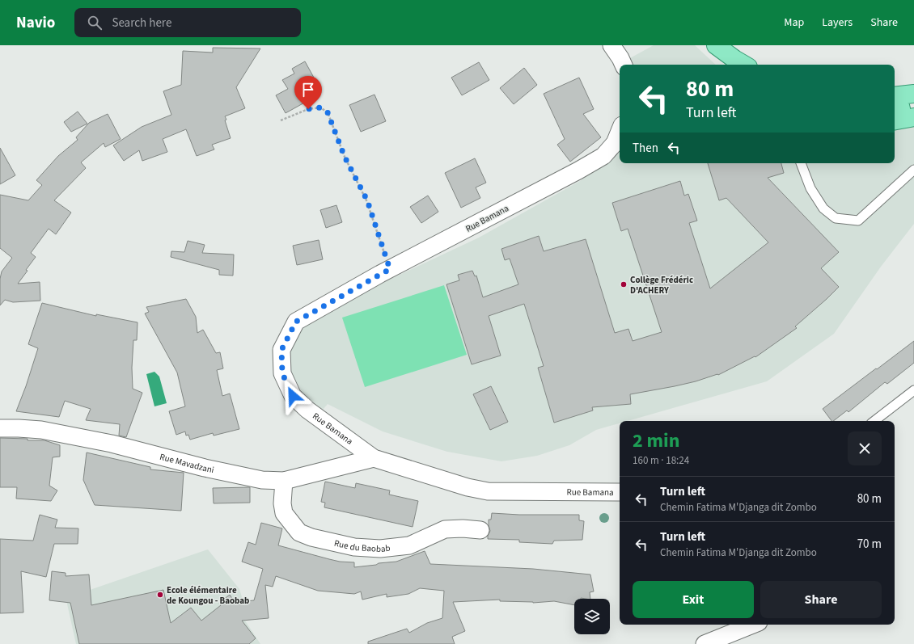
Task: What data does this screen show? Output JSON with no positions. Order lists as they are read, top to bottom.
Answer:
{
  "streets": {
    "street": ["Rue Bamana", "Rue Mavadzani", "Rue du Baobab"]
  },
  "crossings": [
    ["Rue Bamana", "Rue Mavadzani"],
    ["Rue Mavadzani", "Rue du Baobab"]
  ],
  "places": ["Collège Frédéric D'ACHERY", "Ecole élémentaire de Koungou - Baobab"],
  "page": {
    "header": "Navio",
    "search": "Search here",
    "nav": ["Map", "Layers", "Share"],
    "turn": ["80 m", "Turn left"],
    "then": "Then",
    "heading": ["2 min", "160 m · 18:24"],
    "list": [
      {
        "name": "Turn left",
        "note": "Chemin Fatima M'Djanga dit Zombo",
        "value": "80 m"
      },
      {
        "name": "Turn left",
        "note": "Chemin Fatima M'Djanga dit Zombo",
        "value": "70 m"
      }
    ],
    "buttons": ["Exit", "Share"]
  }
}
